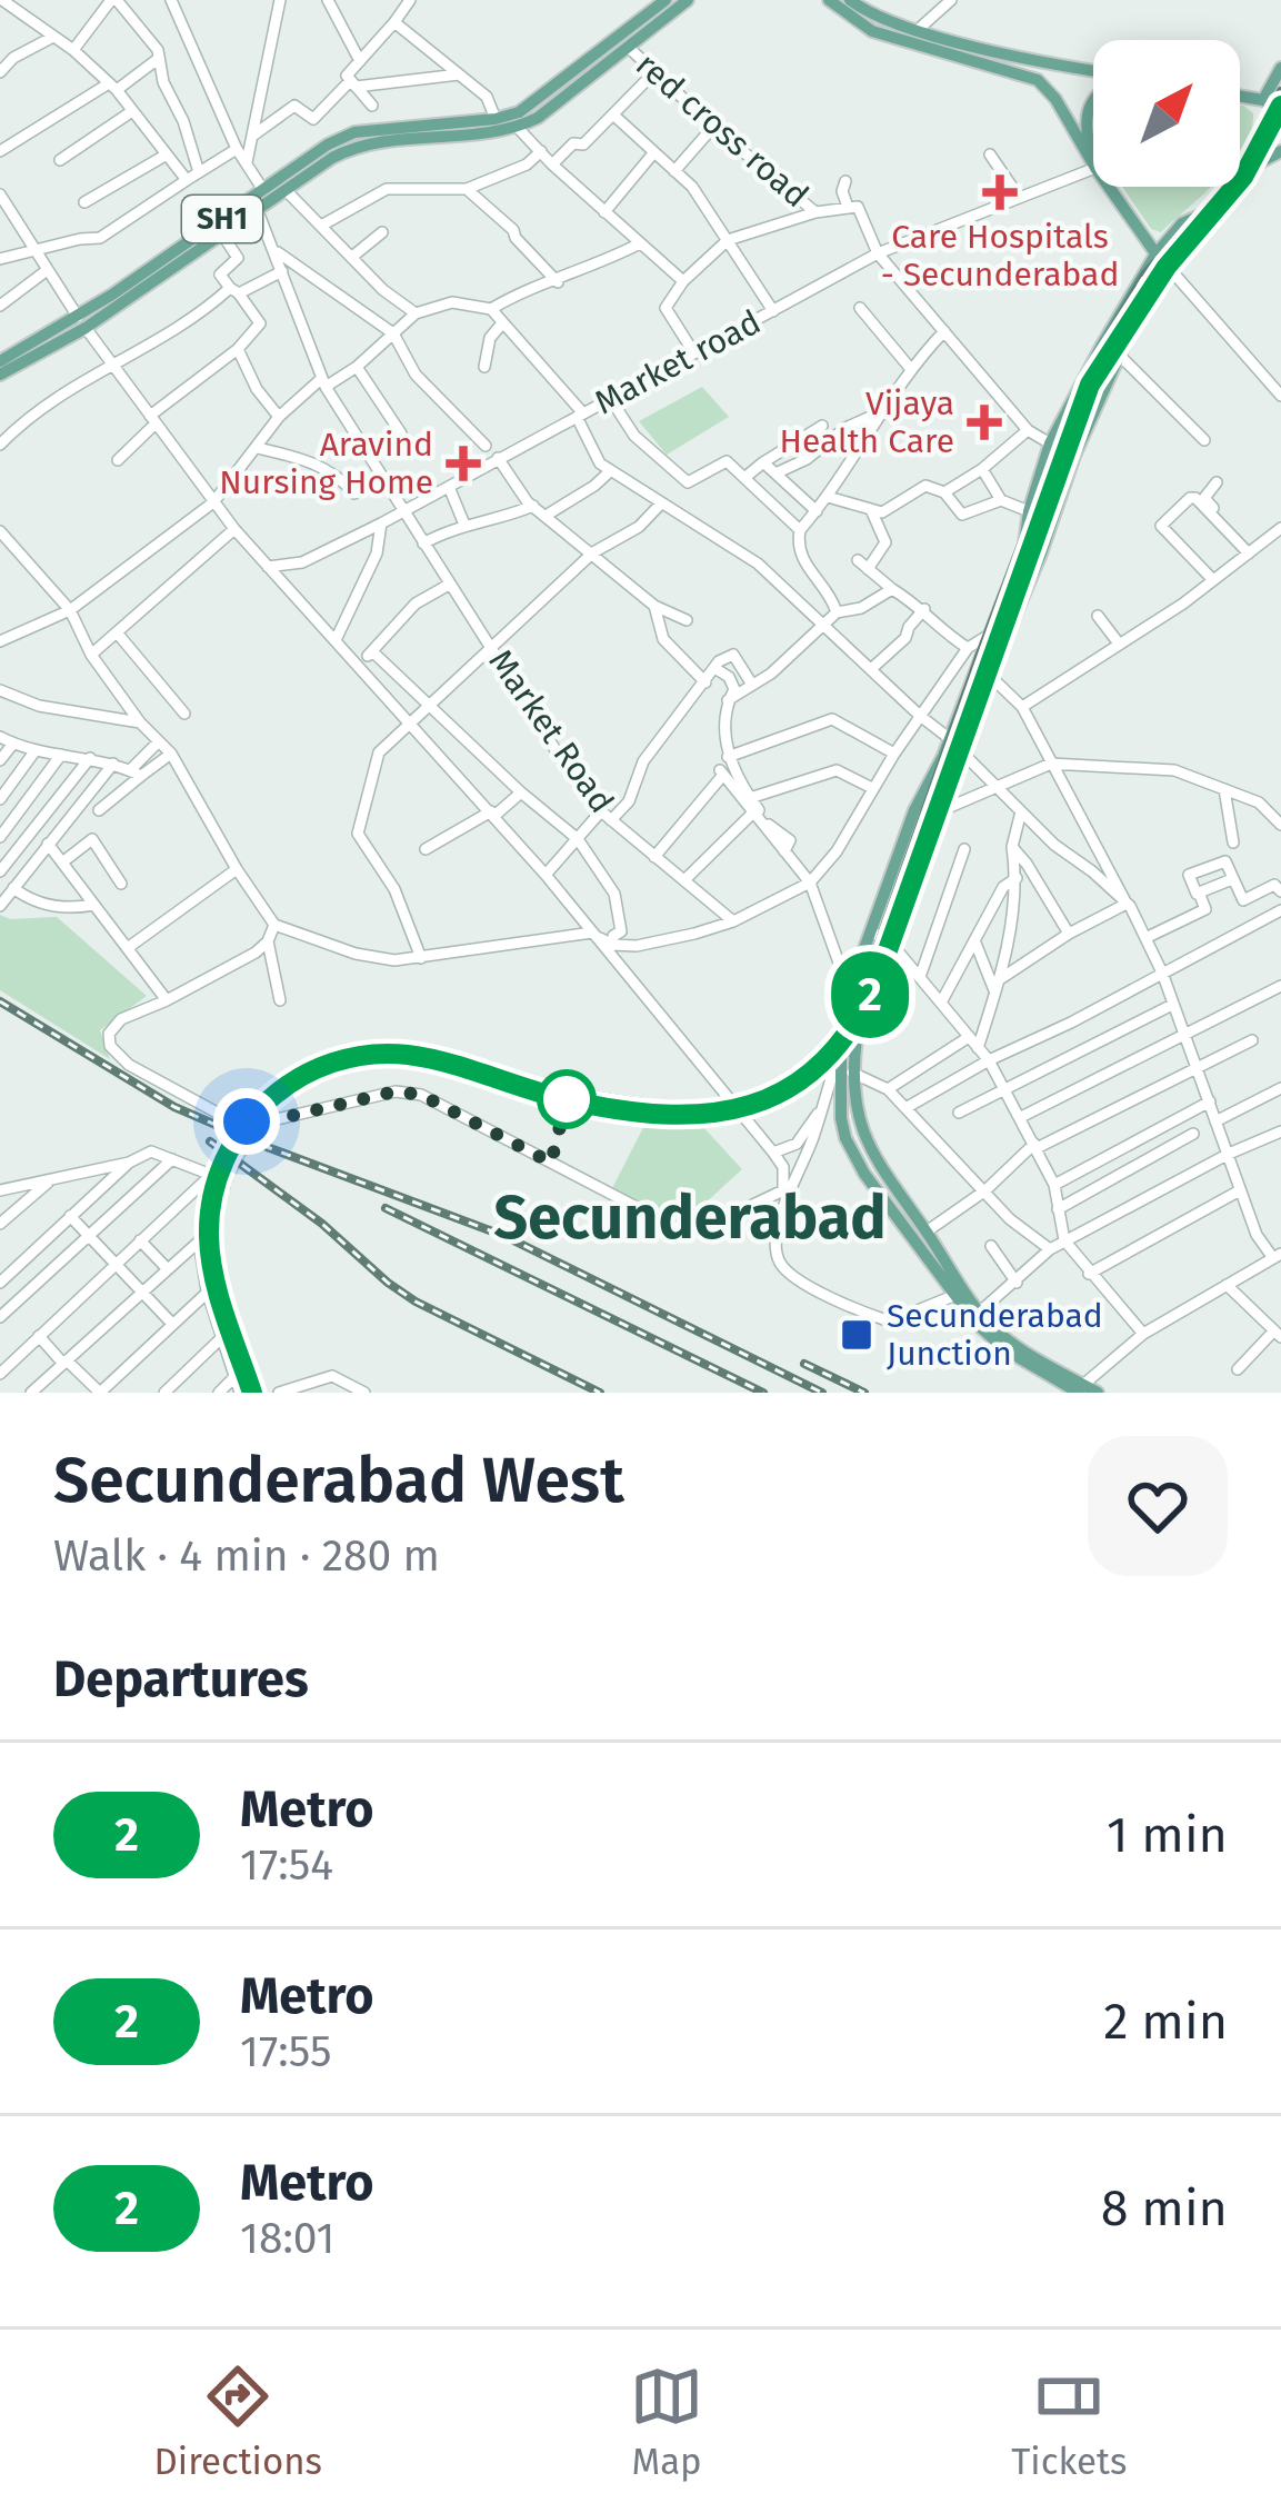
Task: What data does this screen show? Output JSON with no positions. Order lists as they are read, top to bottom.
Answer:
{
  "streets": {
    "main road": ["SH1"],
    "street": ["red cross road", "Market road", "Market Road"]
  },
  "crossings": [
    ["red cross road", "SH1"],
    ["red cross road", "Market road"],
    ["SH1", "Market Road"],
    ["Market road", "Market Road"]
  ],
  "districts": ["Secunderabad"],
  "places": {
    "health": ["Care Hospitals - Secunderabad", "Vijaya Health Care", "Aravind Nursing Home"],
    "transit": ["Secunderabad Junction"]
  },
  "lines": ["metro line 2"],
  "north": "top right",
  "page": {
    "on_map": "2",
    "heading": [
      ["Secunderabad West", "Walk · 4 min · 280 m"],
      "Departures"
    ],
    "list": [
      {
        "mark": "2",
        "name": "Metro",
        "note": "17:54",
        "value": "1 min"
      },
      {
        "mark": "2",
        "name": "Metro",
        "note": "17:55",
        "value": "2 min"
      },
      {
        "mark": "2",
        "name": "Metro",
        "note": "18:01",
        "value": "8 min"
      }
    ],
    "tabs": ["Directions", "Map", "Tickets"]
  }
}
